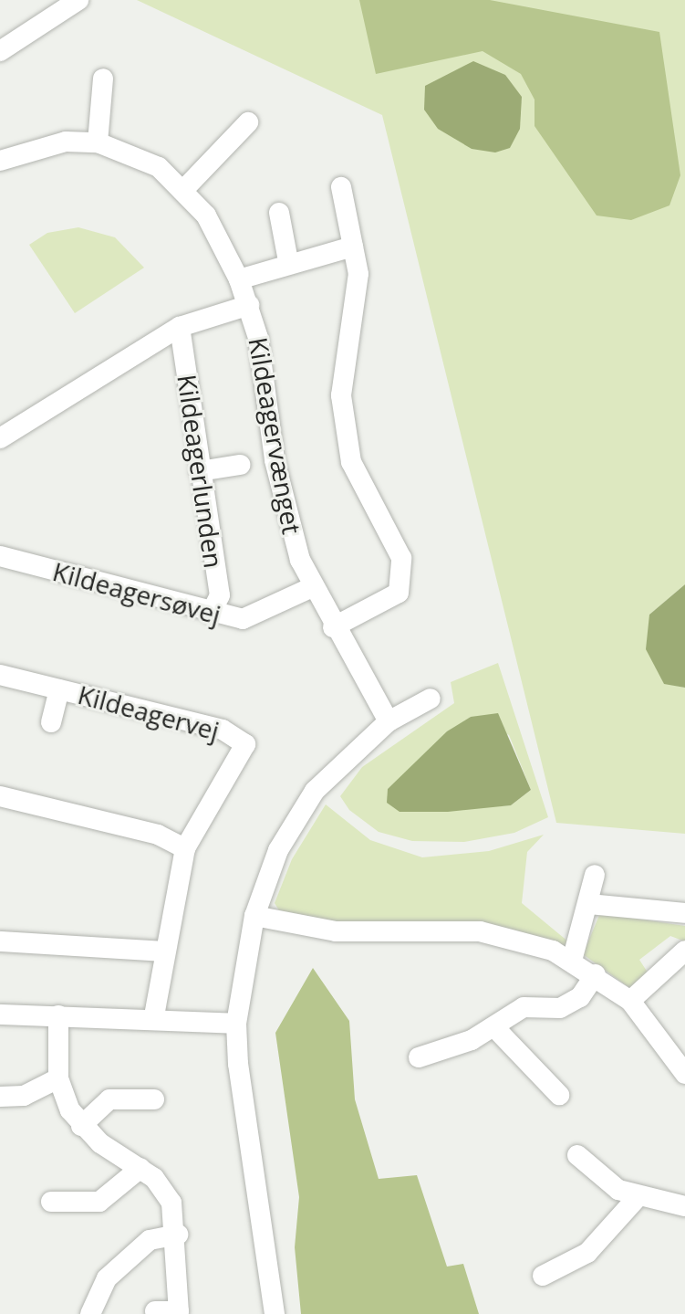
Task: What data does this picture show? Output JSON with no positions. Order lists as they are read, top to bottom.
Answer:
{
  "streets": {
    "street": [
      "Kildeagervænget",
      "Kildeagerlunden",
      "Kildeagersøvej",
      "Kildeagervej"
    ]
  },
  "crossings": [
    ["Kildeagervænget", "Kildeagersøvej"],
    ["Kildeagerlunden", "Kildeagersøvej"]
  ]
}
